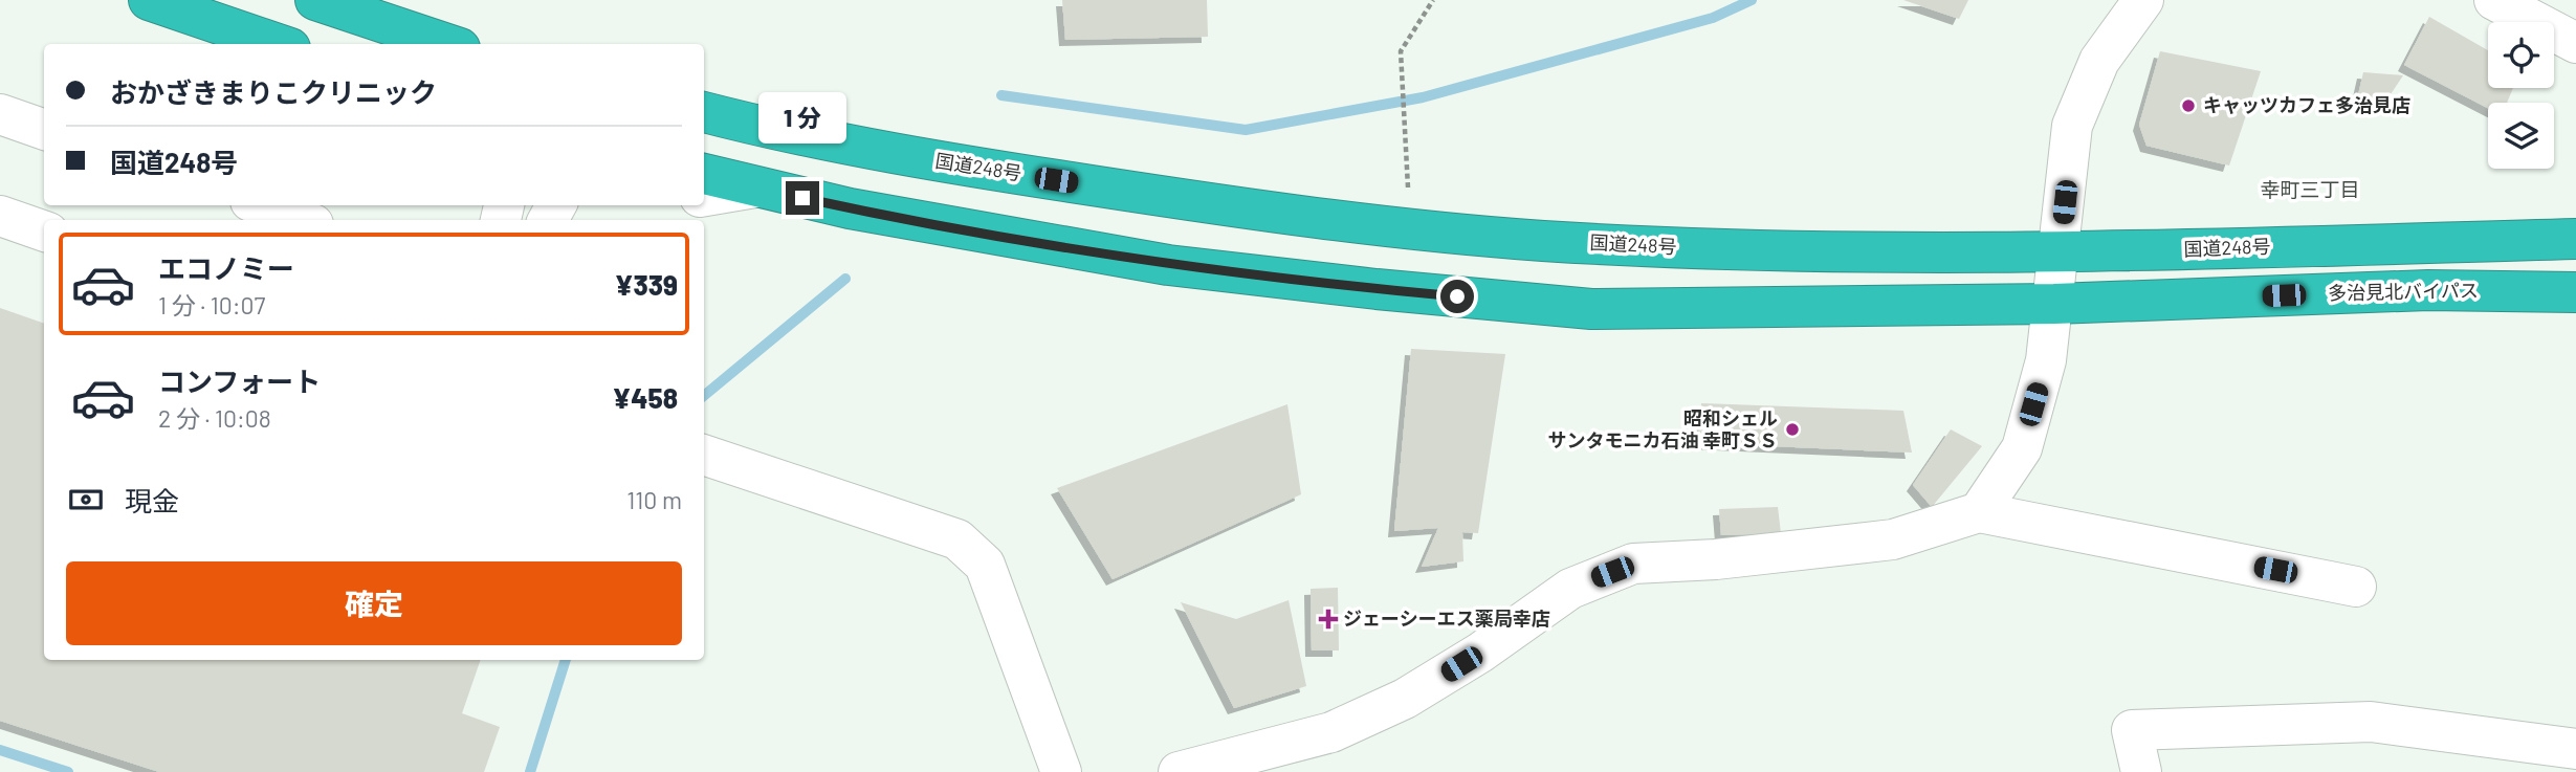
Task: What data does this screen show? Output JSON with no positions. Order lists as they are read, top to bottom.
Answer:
{
  "streets": {
    "highway": ["国道248号", "多治見北バイパス"]
  },
  "districts": ["幸町三丁目"],
  "places": {
    "other": ["キャッツカフェ多治見店", "昭和シェル サンタモニカ石油 幸町ＳＳ"],
    "health": ["ジェーシーエス薬局幸店"]
  },
  "page": {
    "banner": ["おかざきまりこクリニック", "国道248号"],
    "bubble": "1 分",
    "list": [
      {
        "name": "エコノミー",
        "note": "1 分 · 10:07",
        "value": "¥339"
      },
      {
        "name": "コンフォート",
        "note": "2 分 · 10:08",
        "value": "¥458"
      }
    ],
    "pay": ["現金", "110 m"],
    "buttons": "確定"
  }
}
